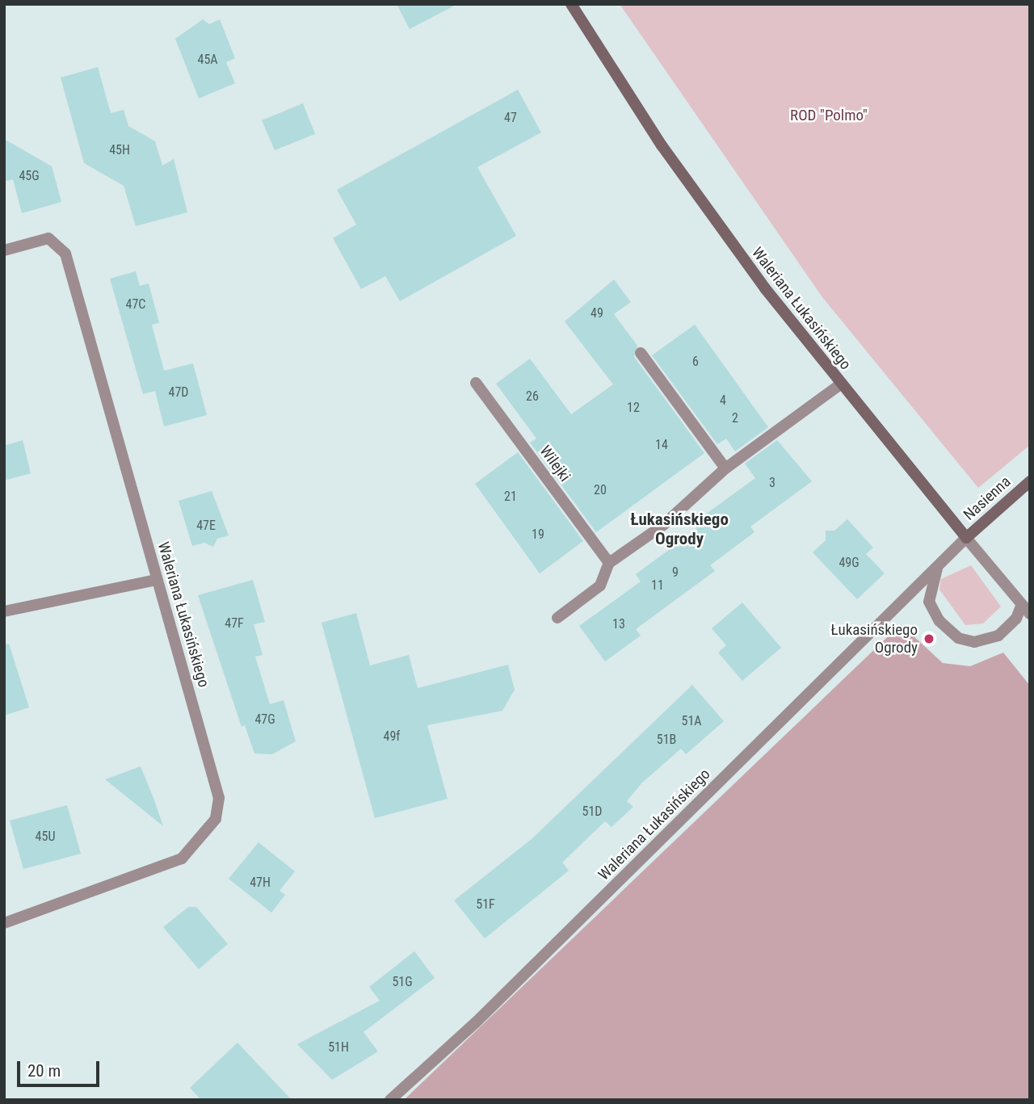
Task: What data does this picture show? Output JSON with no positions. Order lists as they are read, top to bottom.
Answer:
{
  "streets": {
    "street": ["Waleriana Łukasińskiego", "Wilejki", "Nasienna"]
  },
  "crossings": [
    ["Waleriana Łukasińskiego", "Nasienna"]
  ],
  "districts": ["Łukasińskiego Ogrody"],
  "parks": ["ROD \"Polmo\""],
  "places": ["Łukasińskiego Ogrody"],
  "house_numbers": [
    "45A",
    "47",
    "45H",
    "45G",
    "47C",
    "49",
    "6",
    "47D",
    "26",
    "4",
    "12",
    "2",
    "14",
    "3",
    "20",
    "21",
    "47E",
    "19",
    "49G",
    "9",
    "11",
    "47F",
    "13",
    "47G",
    "51A",
    "49f",
    "51B",
    "51D",
    "45U",
    "47H",
    "51F",
    "51G",
    "51H"
  ],
  "scale_bar": "20 m"
}
